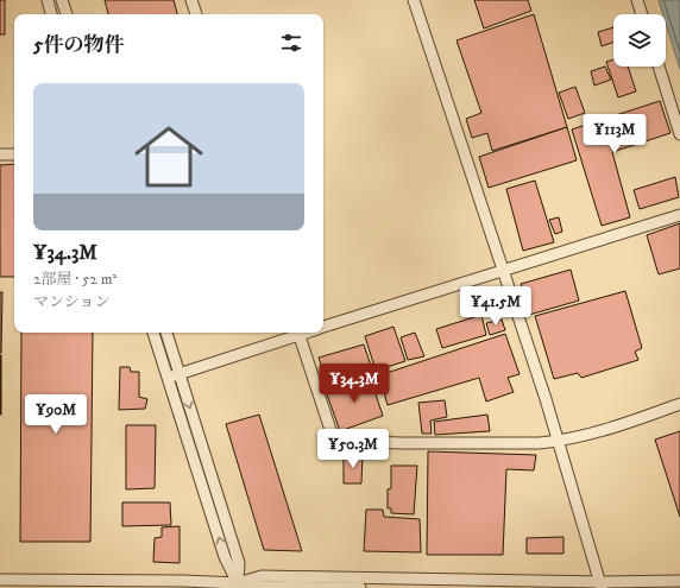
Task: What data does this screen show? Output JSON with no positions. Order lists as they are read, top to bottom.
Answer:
{
  "page": {
    "heading": "5件の物件",
    "list": [
      {
        "name": "¥34.3M",
        "note": "2部屋 · 52 m² · マンション"
      }
    ],
    "price": [
      "¥113M",
      "¥41.5M",
      "¥34.3M",
      "¥90M",
      "¥50.3M"
    ]
  }
}
